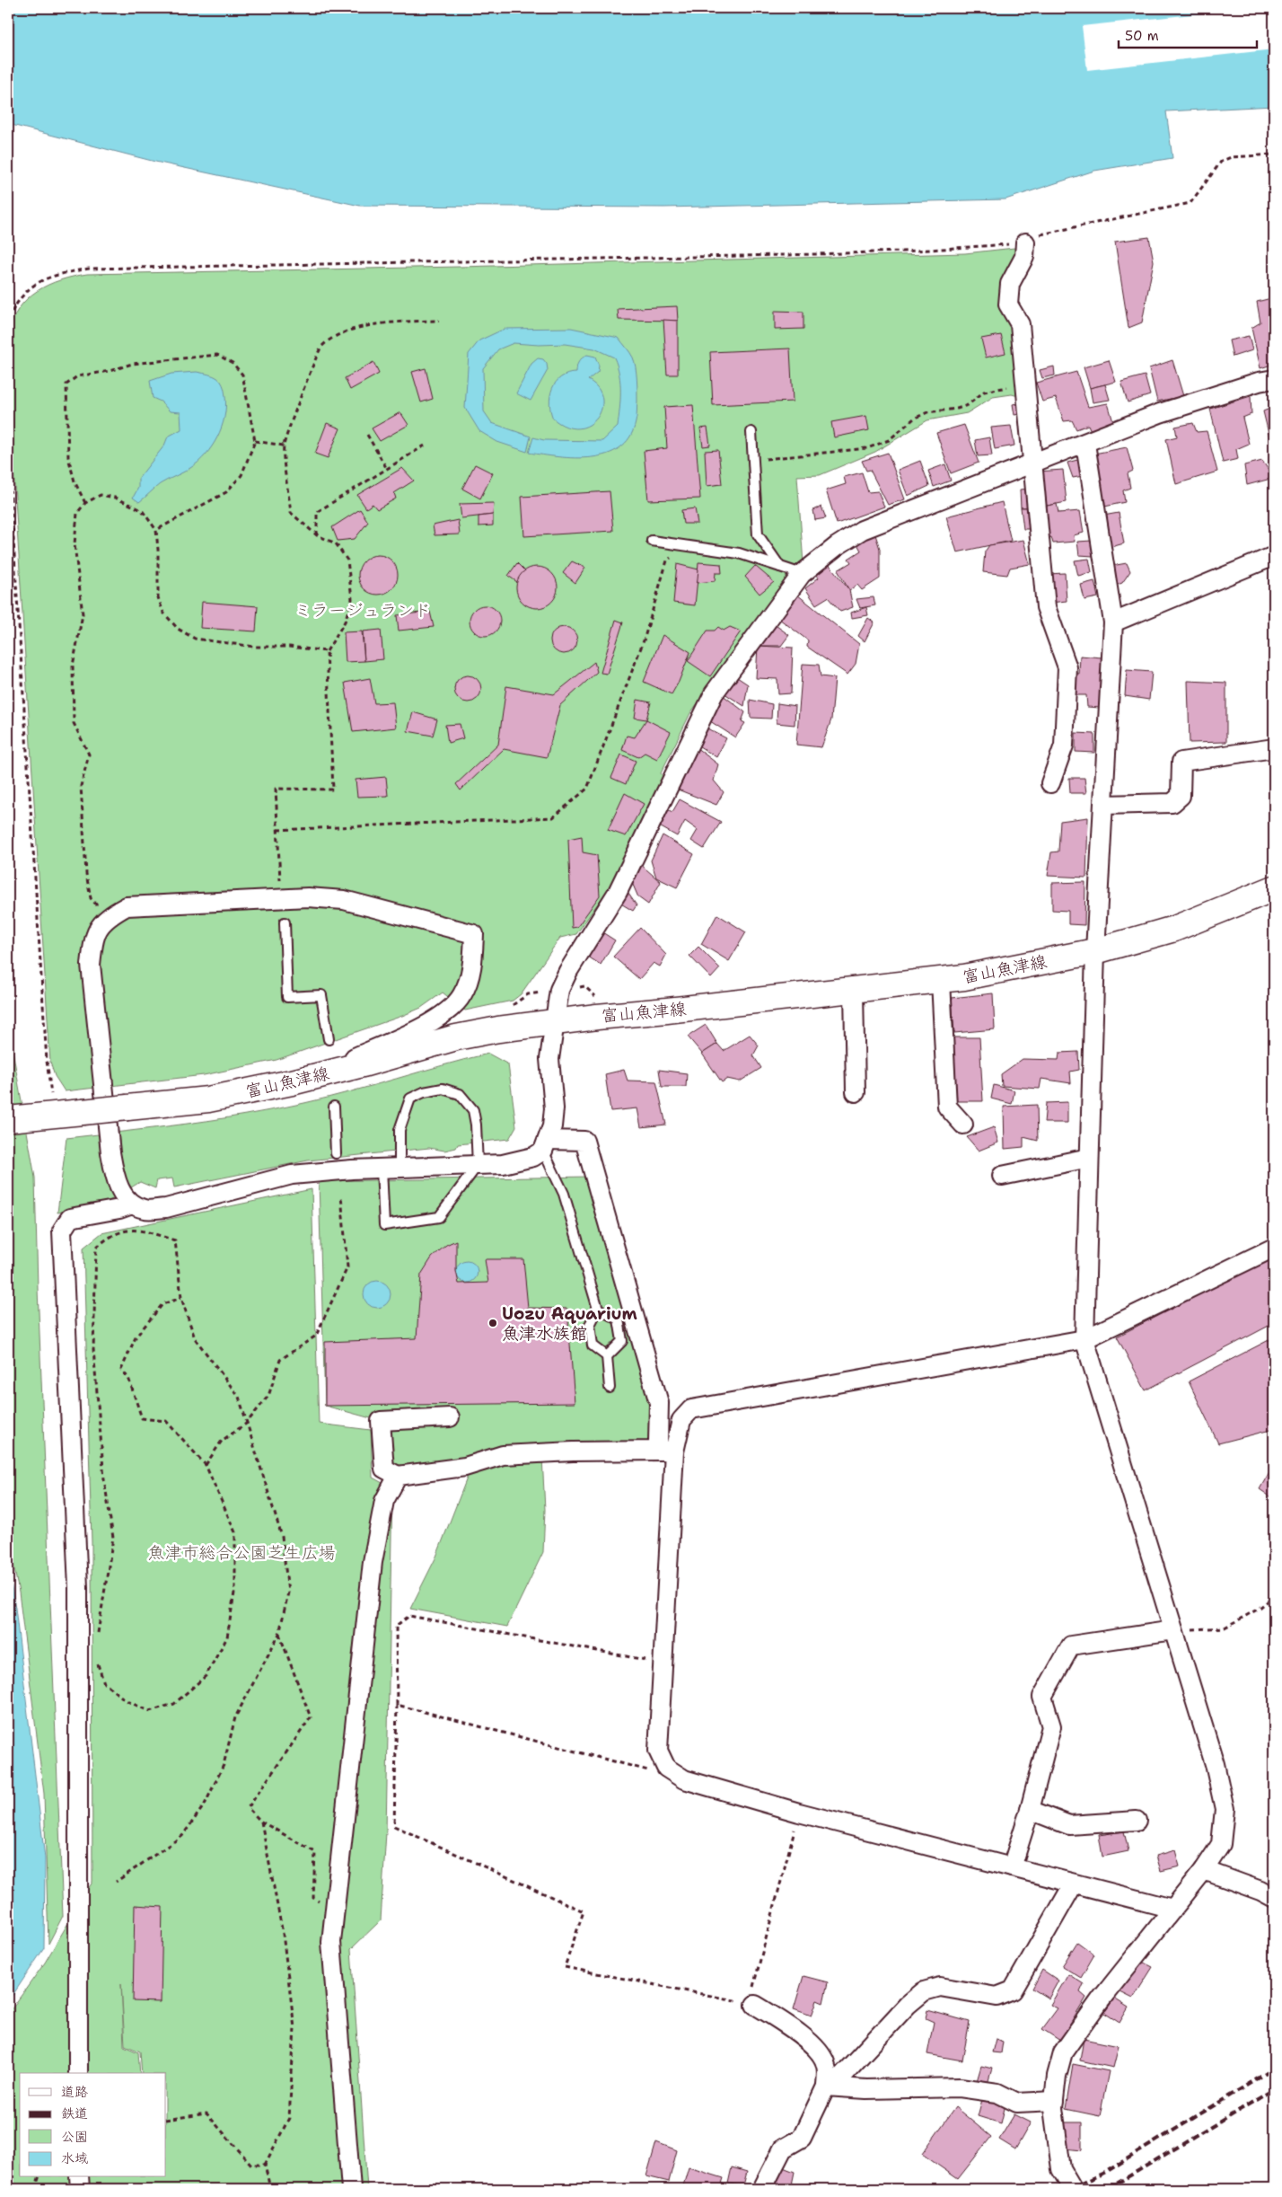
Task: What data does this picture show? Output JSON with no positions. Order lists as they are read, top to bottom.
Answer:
{
  "streets": {
    "main road": ["富山魚津線"]
  },
  "parks": ["ミラージュランド", "魚津市総合公園芝生広場"],
  "places": ["Uozu Aquarium 魚津水族館"],
  "legend": [
    "道路",
    "鉄道",
    "公園",
    "水域"
  ],
  "scale_bar": "50 m"
}
